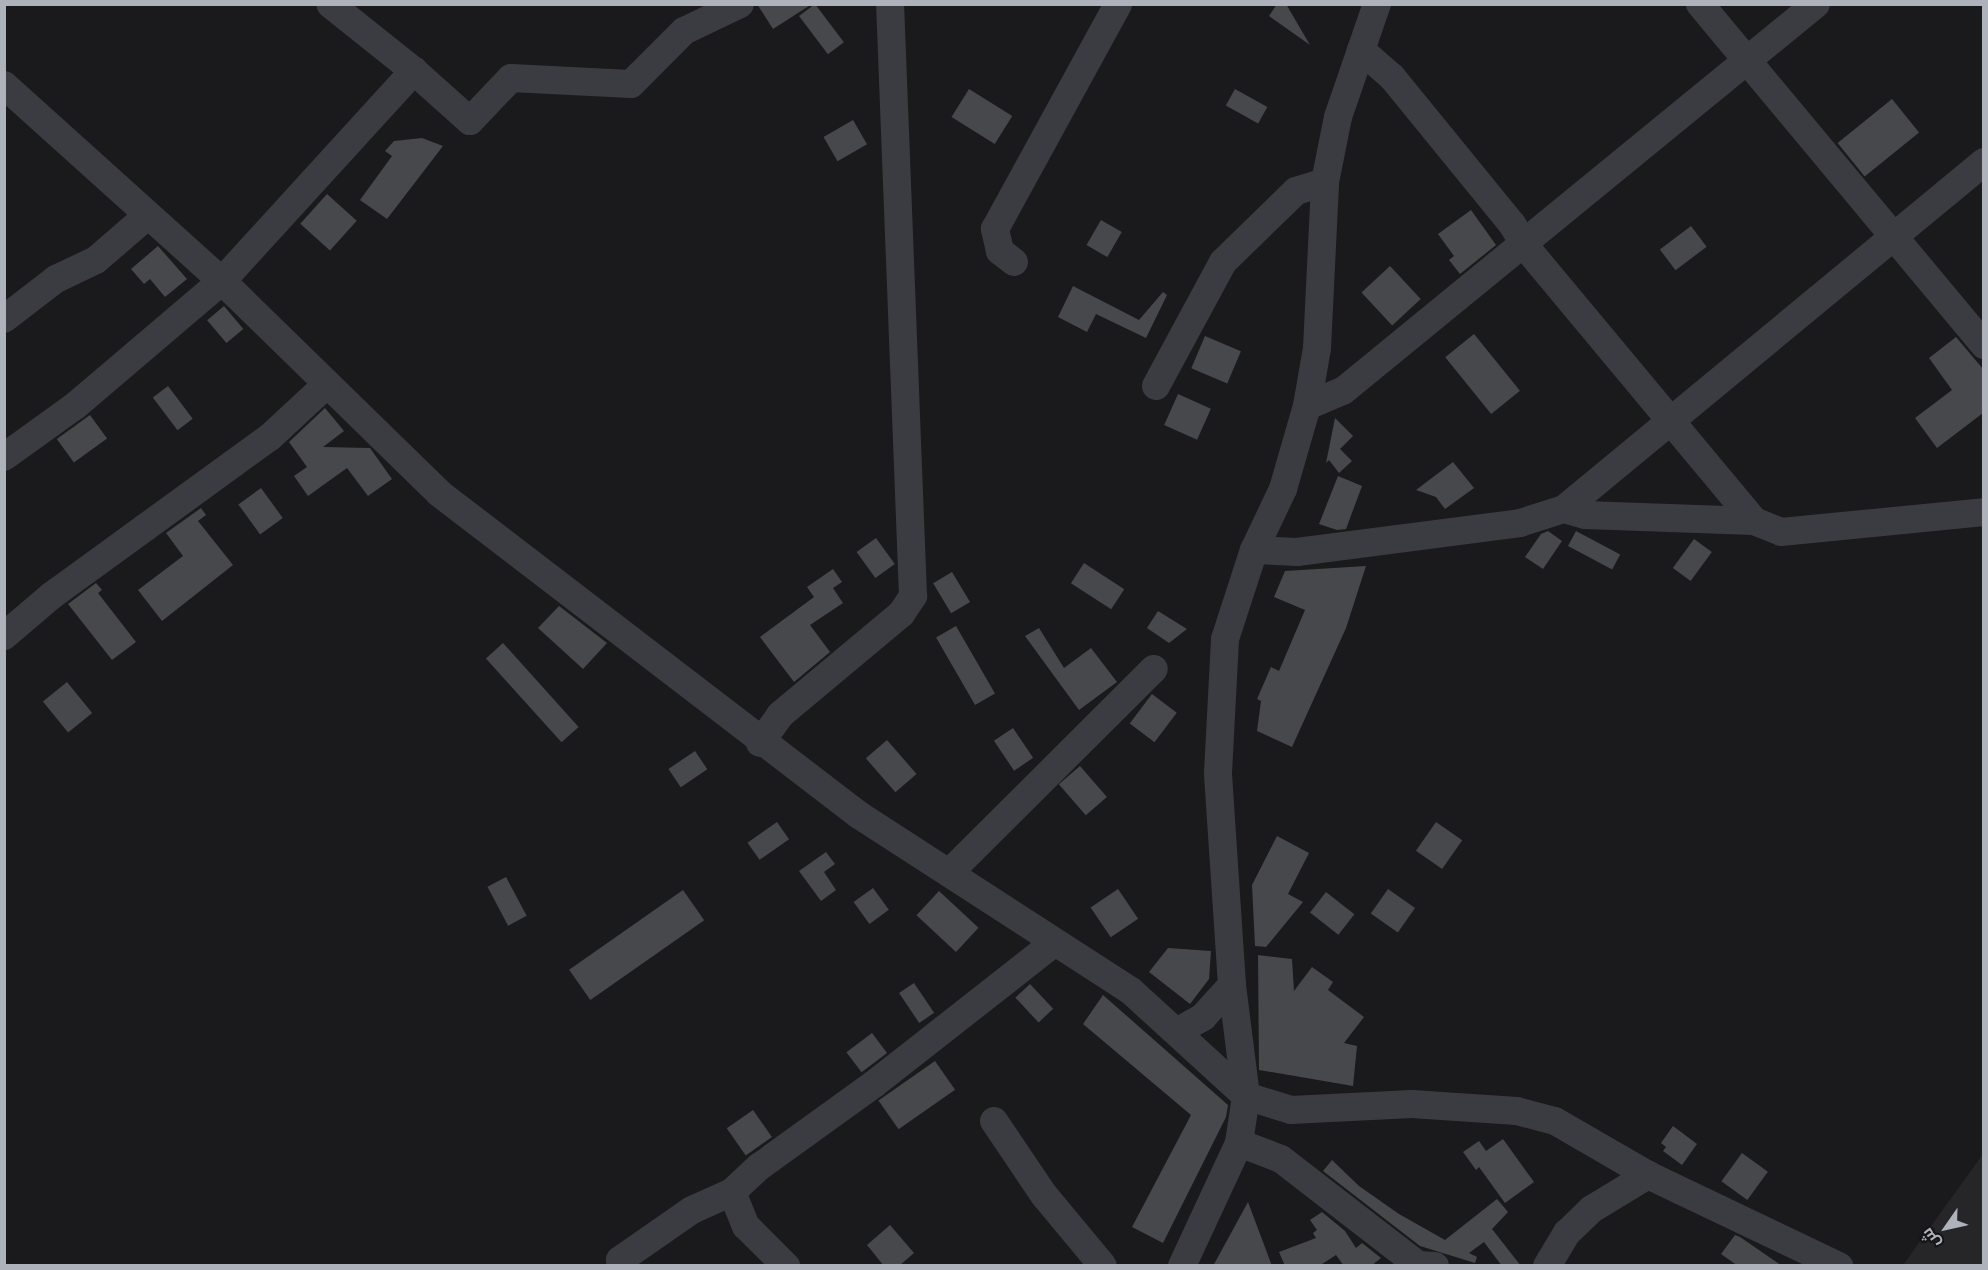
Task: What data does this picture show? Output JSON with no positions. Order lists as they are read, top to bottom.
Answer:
{
  "north": "bottom left"
}
